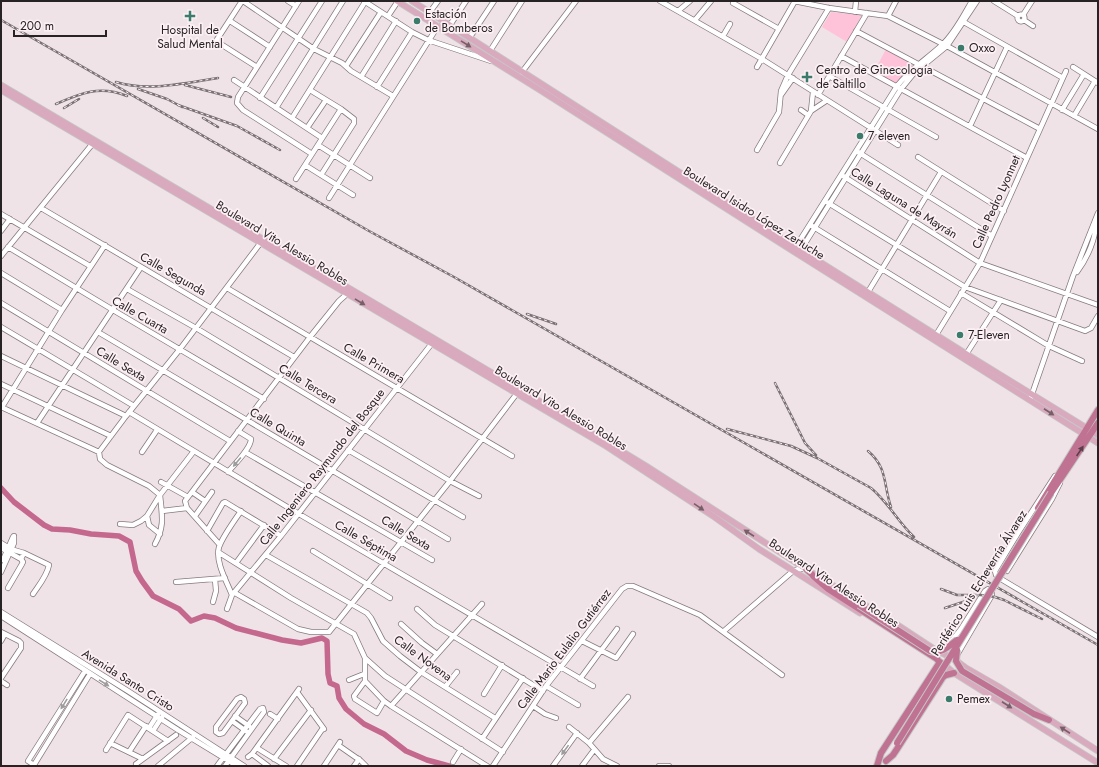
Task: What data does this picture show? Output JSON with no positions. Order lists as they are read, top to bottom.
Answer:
{
  "streets": {
    "highway": ["Periférico Luis Echeverría Álvarez"],
    "main road": ["Boulevard Isidro López Zertuche", "Boulevard Vito Alessio Robles"],
    "street": [
      "Calle Pedro Lyonnet",
      "Calle Laguna de Mayrán",
      "Calle Segunda",
      "Calle Cuarta",
      "Calle Primera",
      "Calle Sexta",
      "Calle Tercera",
      "Calle Quinta",
      "Calle Ingeniero Raymundo del Bosque",
      "Calle Séptima",
      "Calle Mario Eulalio Gutiérrez",
      "Calle Novena",
      "Avenida Santo Cristo"
    ]
  },
  "crossings": [
    ["Calle Pedro Lyonnet", "Calle Laguna de Mayrán"],
    ["Calle Pedro Lyonnet", "Boulevard Isidro López Zertuche"],
    ["Boulevard Isidro López Zertuche", "Periférico Luis Echeverría Álvarez"],
    ["Boulevard Vito Alessio Robles", "Calle Ingeniero Raymundo del Bosque"],
    ["Boulevard Vito Alessio Robles", "Periférico Luis Echeverría Álvarez"],
    ["Calle Primera", "Calle Ingeniero Raymundo del Bosque"],
    ["Calle Sexta", "Calle Ingeniero Raymundo del Bosque"],
    ["Calle Tercera", "Calle Ingeniero Raymundo del Bosque"],
    ["Calle Quinta", "Calle Ingeniero Raymundo del Bosque"],
    ["Calle Ingeniero Raymundo del Bosque", "Calle Séptima"],
    ["Calle Ingeniero Raymundo del Bosque", "Calle Novena"],
    ["Calle Séptima", "Calle Mario Eulalio Gutiérrez"]
  ],
  "places": {
    "health": ["Hospital de Salud Mental", "Centro de Ginecología de Saltillo"],
    "other": [
      "Estación de Bomberos",
      "Oxxo",
      "7 eleven",
      "7-Eleven",
      "Pemex"
    ]
  },
  "scale_bar": "200 m"
}
